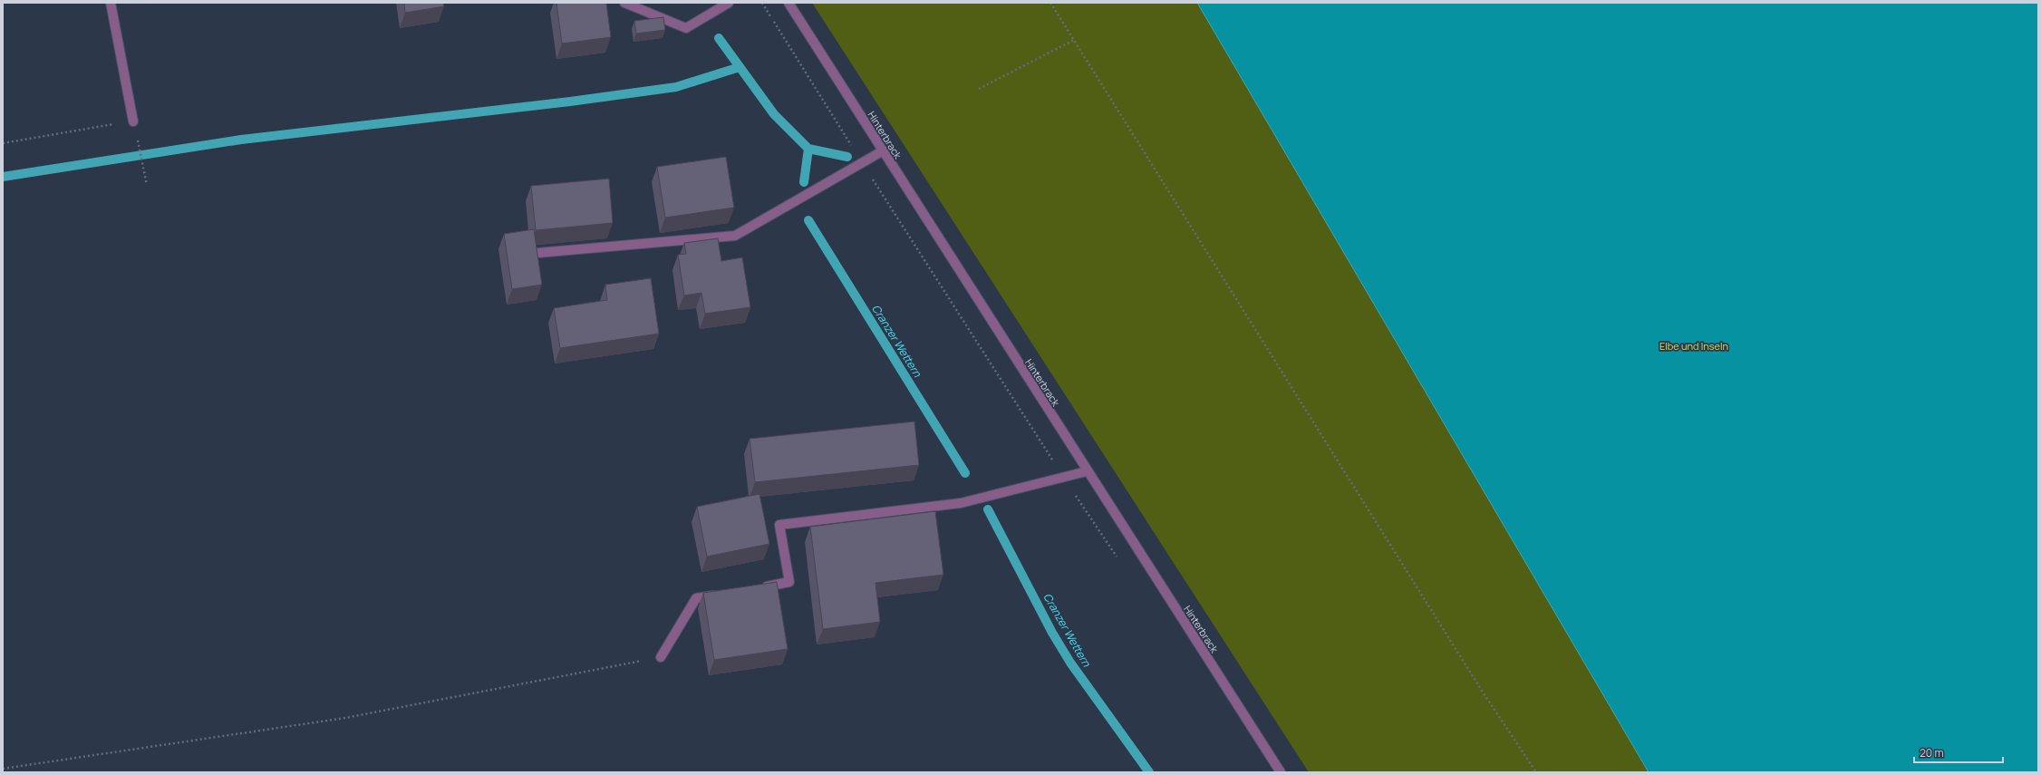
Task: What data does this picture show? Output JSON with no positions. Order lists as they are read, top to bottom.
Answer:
{
  "streets": {
    "street": ["Hinterbrack"]
  },
  "water": ["Cranzer Wettern"],
  "parks": ["Elbe und Inseln"],
  "scale_bar": "20 m"
}
